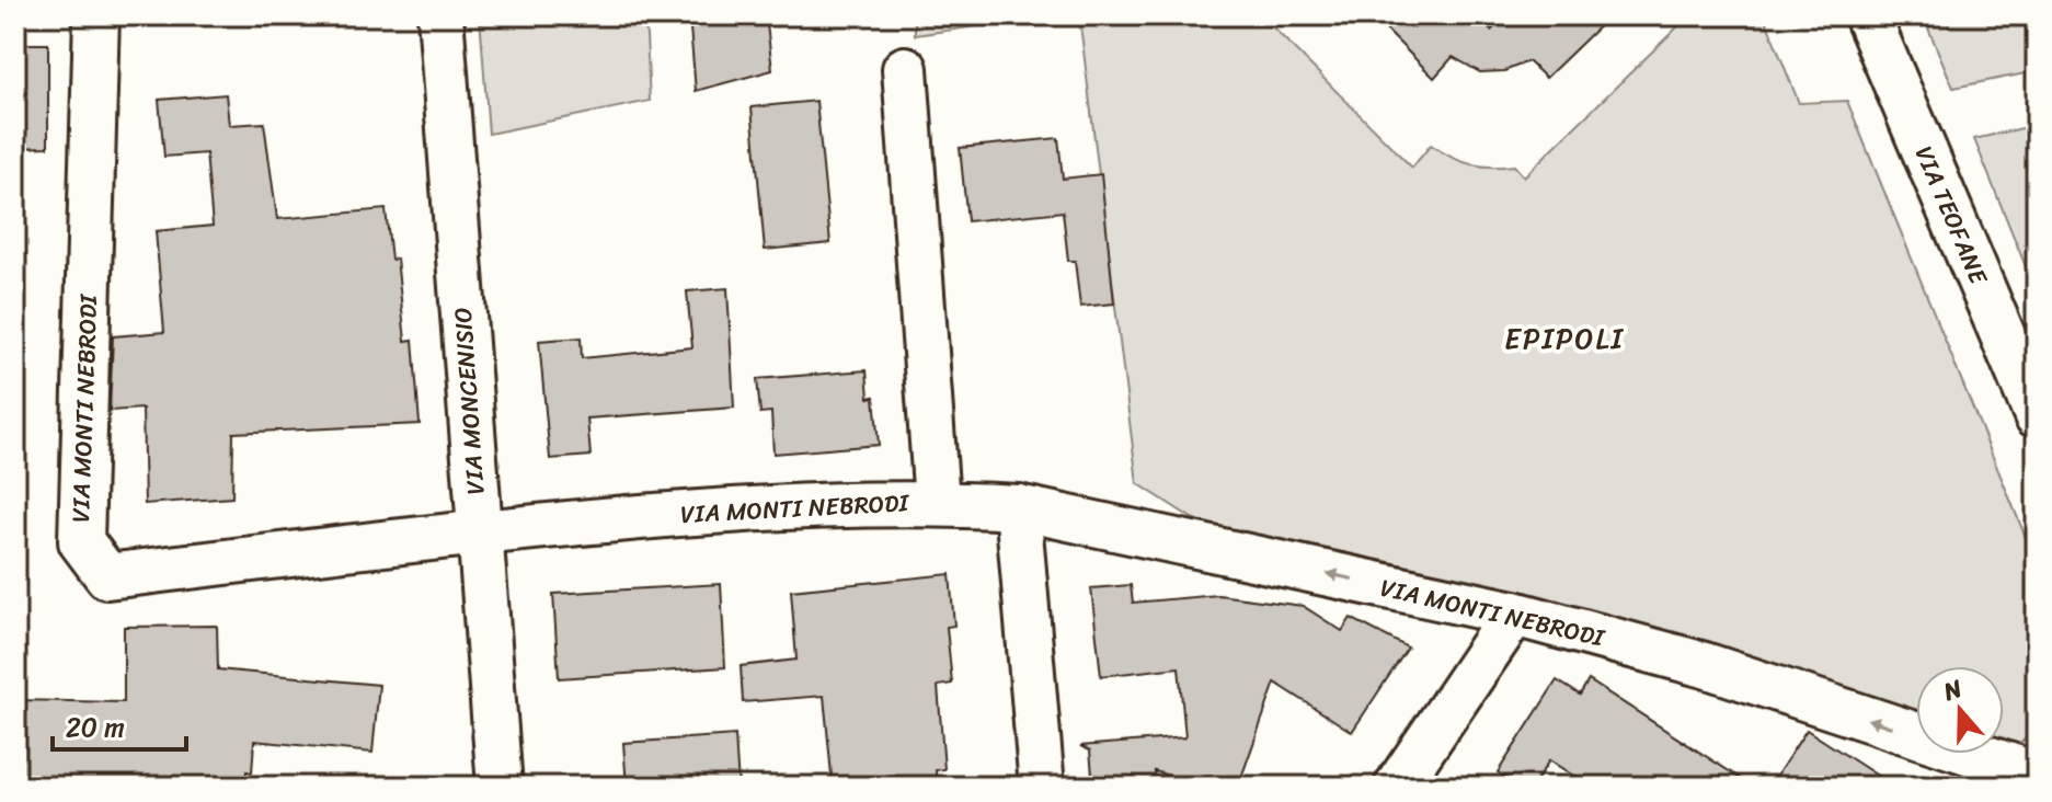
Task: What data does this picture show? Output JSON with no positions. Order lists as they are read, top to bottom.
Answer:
{
  "streets": {
    "street": ["VIA TEOFANE", "VIA MONCENISIO", "VIA MONTI NEBRODI"]
  },
  "crossings": [
    ["VIA MONCENISIO", "VIA MONTI NEBRODI"]
  ],
  "one_way": ["VIA MONTI NEBRODI"],
  "districts": ["EPIPOLI"],
  "scale_bar": "20 m",
  "north": "top"
}
